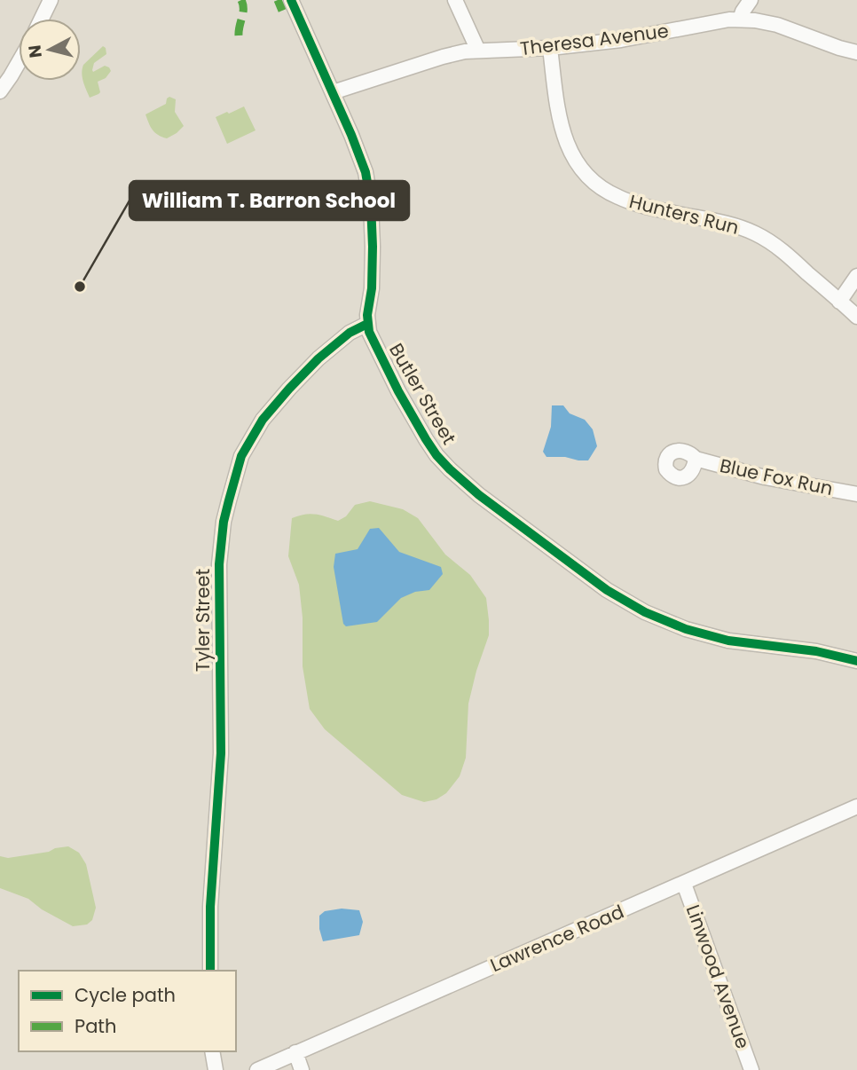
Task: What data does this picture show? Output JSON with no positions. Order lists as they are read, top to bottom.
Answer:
{
  "streets": {
    "street": [
      "Theresa Avenue",
      "Hunters Run",
      "Butler Street",
      "Blue Fox Run",
      "Tyler Street",
      "Lawrence Road",
      "Linwood Avenue"
    ]
  },
  "crossings": [
    ["Theresa Avenue", "Hunters Run"],
    ["Theresa Avenue", "Butler Street"],
    ["Butler Street", "Tyler Street"],
    ["Lawrence Road", "Linwood Avenue"]
  ],
  "places": ["William T. Barron School"],
  "legend": ["Cycle path", "Path"],
  "north": "left"
}
